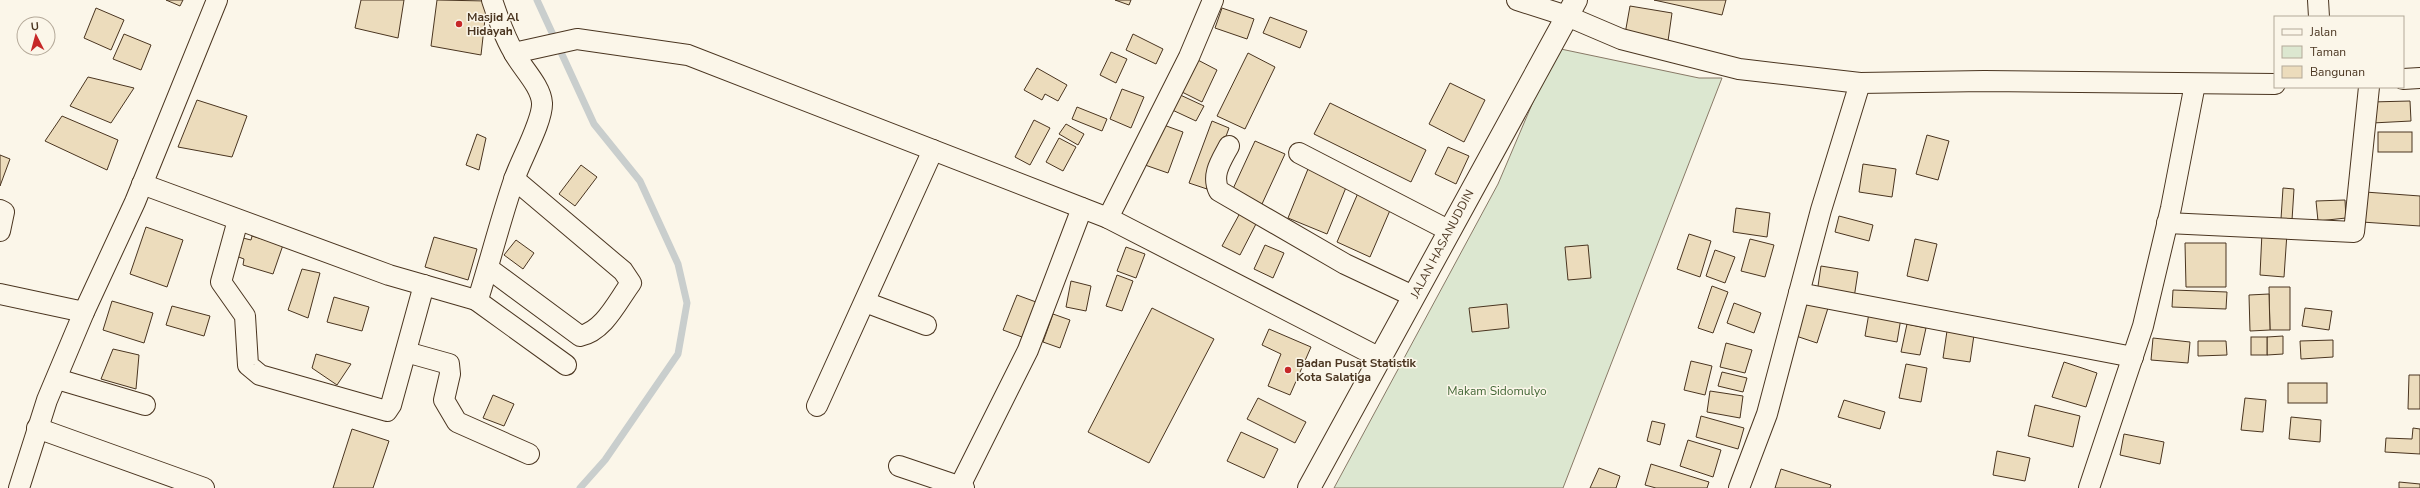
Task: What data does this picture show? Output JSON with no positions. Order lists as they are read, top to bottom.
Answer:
{
  "streets": {
    "main road": ["JALAN HASANUDDIN"]
  },
  "parks": ["Makam Sidomulyo"],
  "places": ["Masjid Al Hidayah", "Badan Pusat Statistik Kota Salatiga"],
  "legend": ["Jalan", "Taman", "Bangunan"],
  "north": "top"
}
